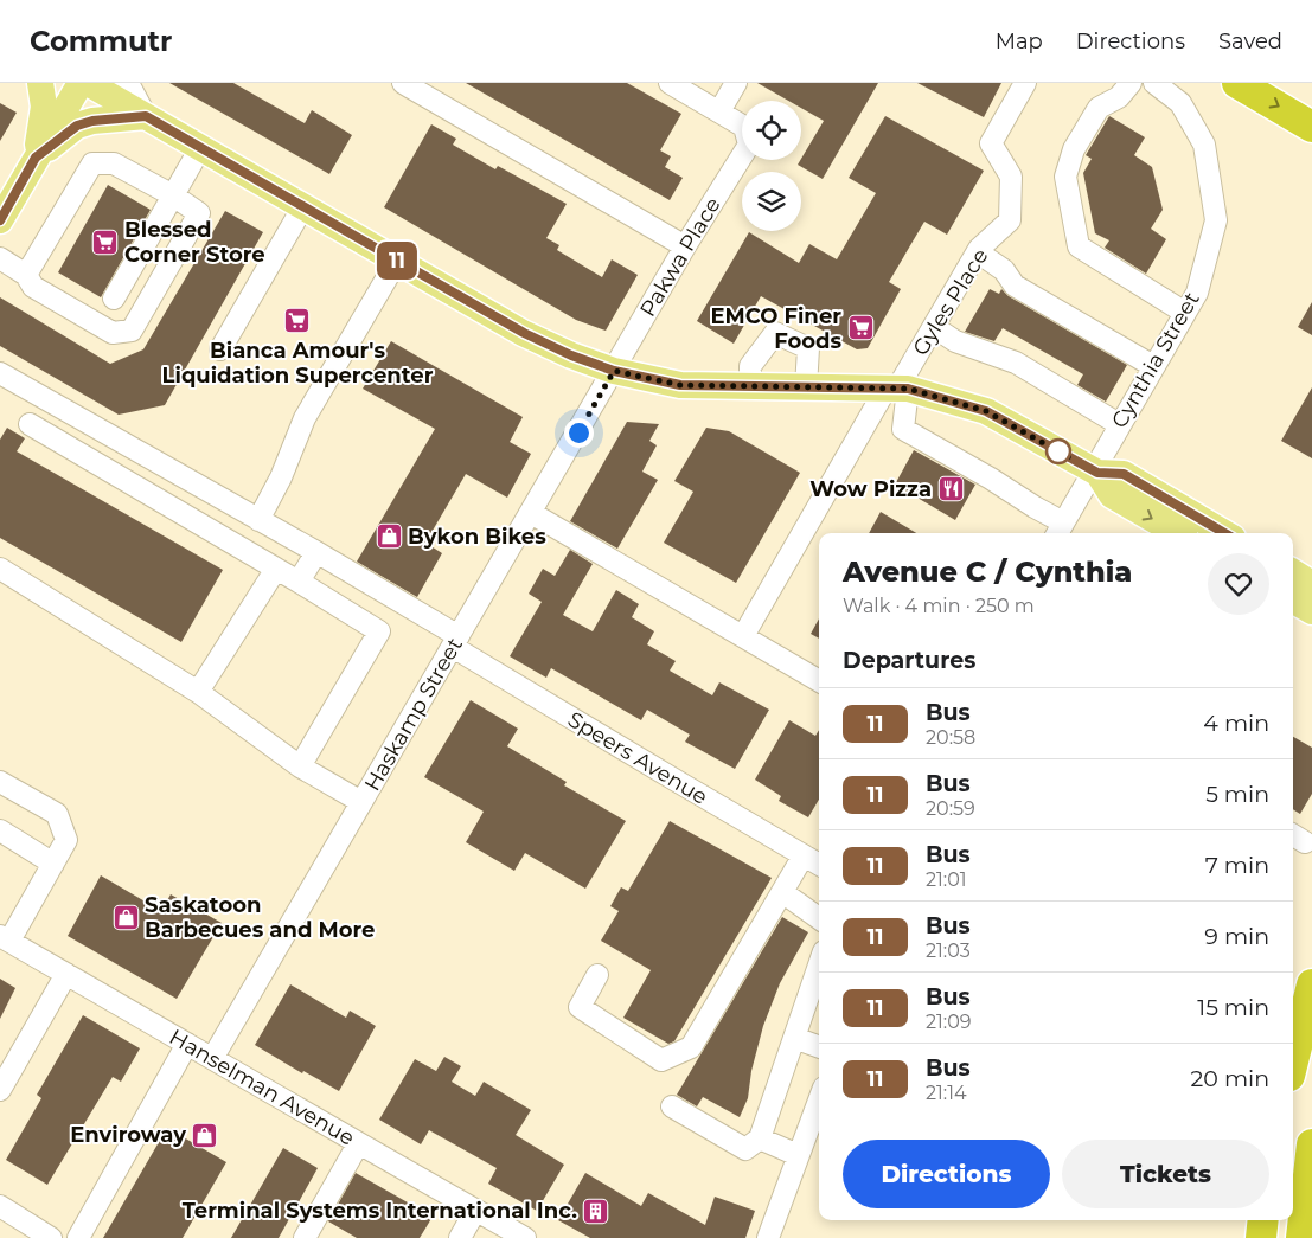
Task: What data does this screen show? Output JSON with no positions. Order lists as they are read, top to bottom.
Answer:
{
  "streets": {
    "street": [
      "Pakwa Place",
      "Gyles Place",
      "Cynthia Street",
      "Haskamp Street",
      "Speers Avenue",
      "Hanselman Avenue"
    ]
  },
  "crossings": [
    ["Pakwa Place", "Haskamp Street"],
    ["Haskamp Street", "Speers Avenue"],
    ["Haskamp Street", "Hanselman Avenue"]
  ],
  "places": {
    "supermarket": ["Blessed Corner Store", "Bianca Amour's Liquidation Supercenter", "EMCO Finer Foods"],
    "restaurant": ["Wow Pizza"],
    "shop": ["Bykon Bikes", "Saskatoon Barbecues and More", "Enviroway"],
    "building": ["Terminal Systems International Inc."]
  },
  "lines": ["bus line 11"],
  "page": {
    "header": "Commutr",
    "nav": ["Map", "Directions", "Saved"],
    "on_map": "11",
    "heading": [
      ["Avenue C / Cynthia", "Walk · 4 min · 250 m"],
      "Departures"
    ],
    "list": [
      {
        "mark": "11",
        "name": "Bus",
        "note": "20:58",
        "value": "4 min"
      },
      {
        "mark": "11",
        "name": "Bus",
        "note": "20:59",
        "value": "5 min"
      },
      {
        "mark": "11",
        "name": "Bus",
        "note": "21:01",
        "value": "7 min"
      },
      {
        "mark": "11",
        "name": "Bus",
        "note": "21:03",
        "value": "9 min"
      },
      {
        "mark": "11",
        "name": "Bus",
        "note": "21:09",
        "value": "15 min"
      },
      {
        "mark": "11",
        "name": "Bus",
        "note": "21:14",
        "value": "20 min"
      }
    ],
    "buttons": ["Directions", "Tickets"]
  }
}
